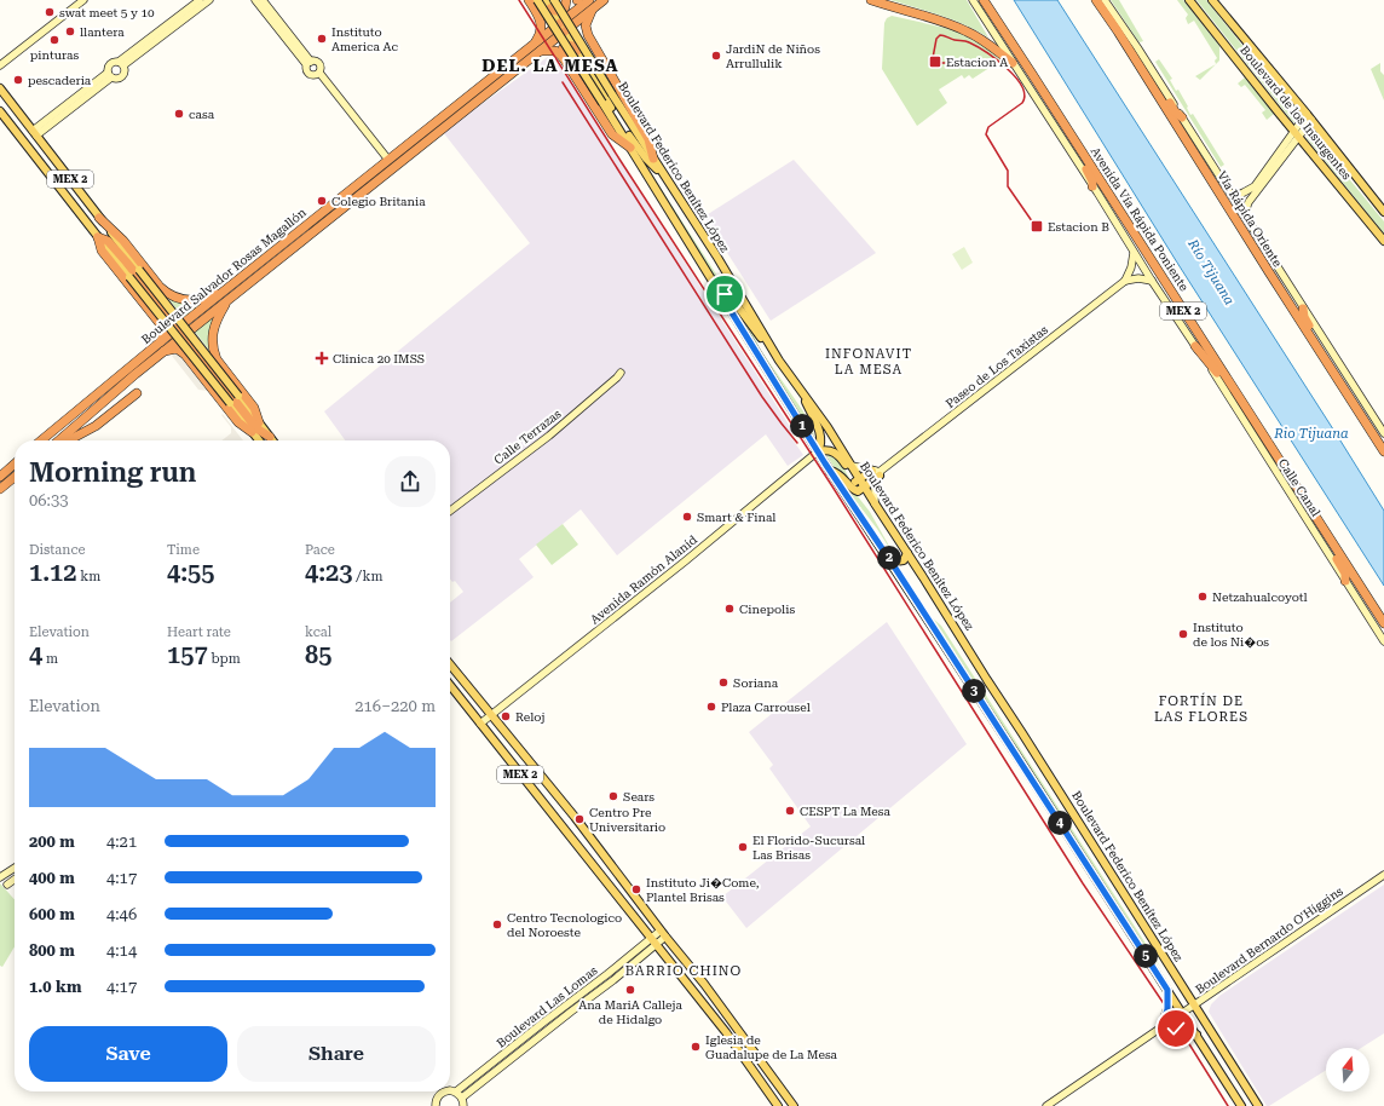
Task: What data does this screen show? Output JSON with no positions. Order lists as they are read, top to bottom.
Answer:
{
  "streets": {
    "highway": [
      "MEX 2",
      "Avenida Vía Rápida Poniente",
      "Vía Rápida Oriente",
      "Boulevard Salvador Rosas Magallón"
    ],
    "main road": [
      "Boulevard de los Insurgentes",
      "Boulevard Federico Benítez López",
      "Paseo de Los Taxistas",
      "Calle Terrazas",
      "Calle Canal",
      "Avenida Ramón Alanid",
      "Boulevard Bernardo O'Higgins",
      "Boulevard Las Lomas"
    ]
  },
  "crossings": [
    ["Boulevard Federico Benítez López", "Boulevard Bernardo O'Higgins"],
    ["MEX 2", "Avenida Ramón Alanid"],
    ["MEX 2", "Boulevard Las Lomas"],
    ["Avenida Vía Rápida Poniente", "Calle Canal"]
  ],
  "districts": [
    "DEL. LA MESA",
    "INFONAVIT LA MESA",
    "FORTÍN DE LAS FLORES",
    "BARRIO CHINO"
  ],
  "water": ["Río Tijuana", "Rio Tijuana"],
  "places": {
    "other": [
      "swat meet 5 y 10",
      "llantera",
      "Instituto America Ac",
      "pinturas",
      "JardiN de Niños Arrullulik",
      "pescaderia",
      "casa",
      "Colegio Britania",
      "Smart & Final",
      "Netzahualcoyotl",
      "Cinepolis",
      "Instituto de los Ni�os",
      "Soriana",
      "Plaza Carrousel",
      "Reloj",
      "Sears",
      "CESPT La Mesa",
      "Centro Pre Universitario",
      "El Florido-Sucursal Las Brisas",
      "Instituto Ji�Come, Plantel Brisas",
      "Centro Tecnologico del Noroeste",
      "Ana MariA Calleja de Hidalgo",
      "Iglesia de Guadalupe de La Mesa"
    ],
    "transit": ["Estacion A", "Estacion B"],
    "health": ["Clinica 20 IMSS"]
  },
  "north": "top",
  "page": {
    "pins": [
      "1",
      "2",
      "3",
      "4",
      "5"
    ],
    "heading": ["Morning run", "06:33"],
    "stats": [
      ["Distance", "1.12 km"],
      ["Time", "4:55"],
      ["Pace", "4:23 /km"],
      ["Elevation", "4 m"],
      ["Heart rate", "157 bpm"],
      ["kcal", "85"]
    ],
    "chart": ["Elevation", "216–220 m"],
    "list": [
      {
        "name": "200 m",
        "note": "4:21"
      },
      {
        "name": "400 m",
        "note": "4:17"
      },
      {
        "name": "600 m",
        "note": "4:46"
      },
      {
        "name": "800 m",
        "note": "4:14"
      },
      {
        "name": "1.0 km",
        "note": "4:17"
      }
    ],
    "buttons": ["Save", "Share"]
  }
}
